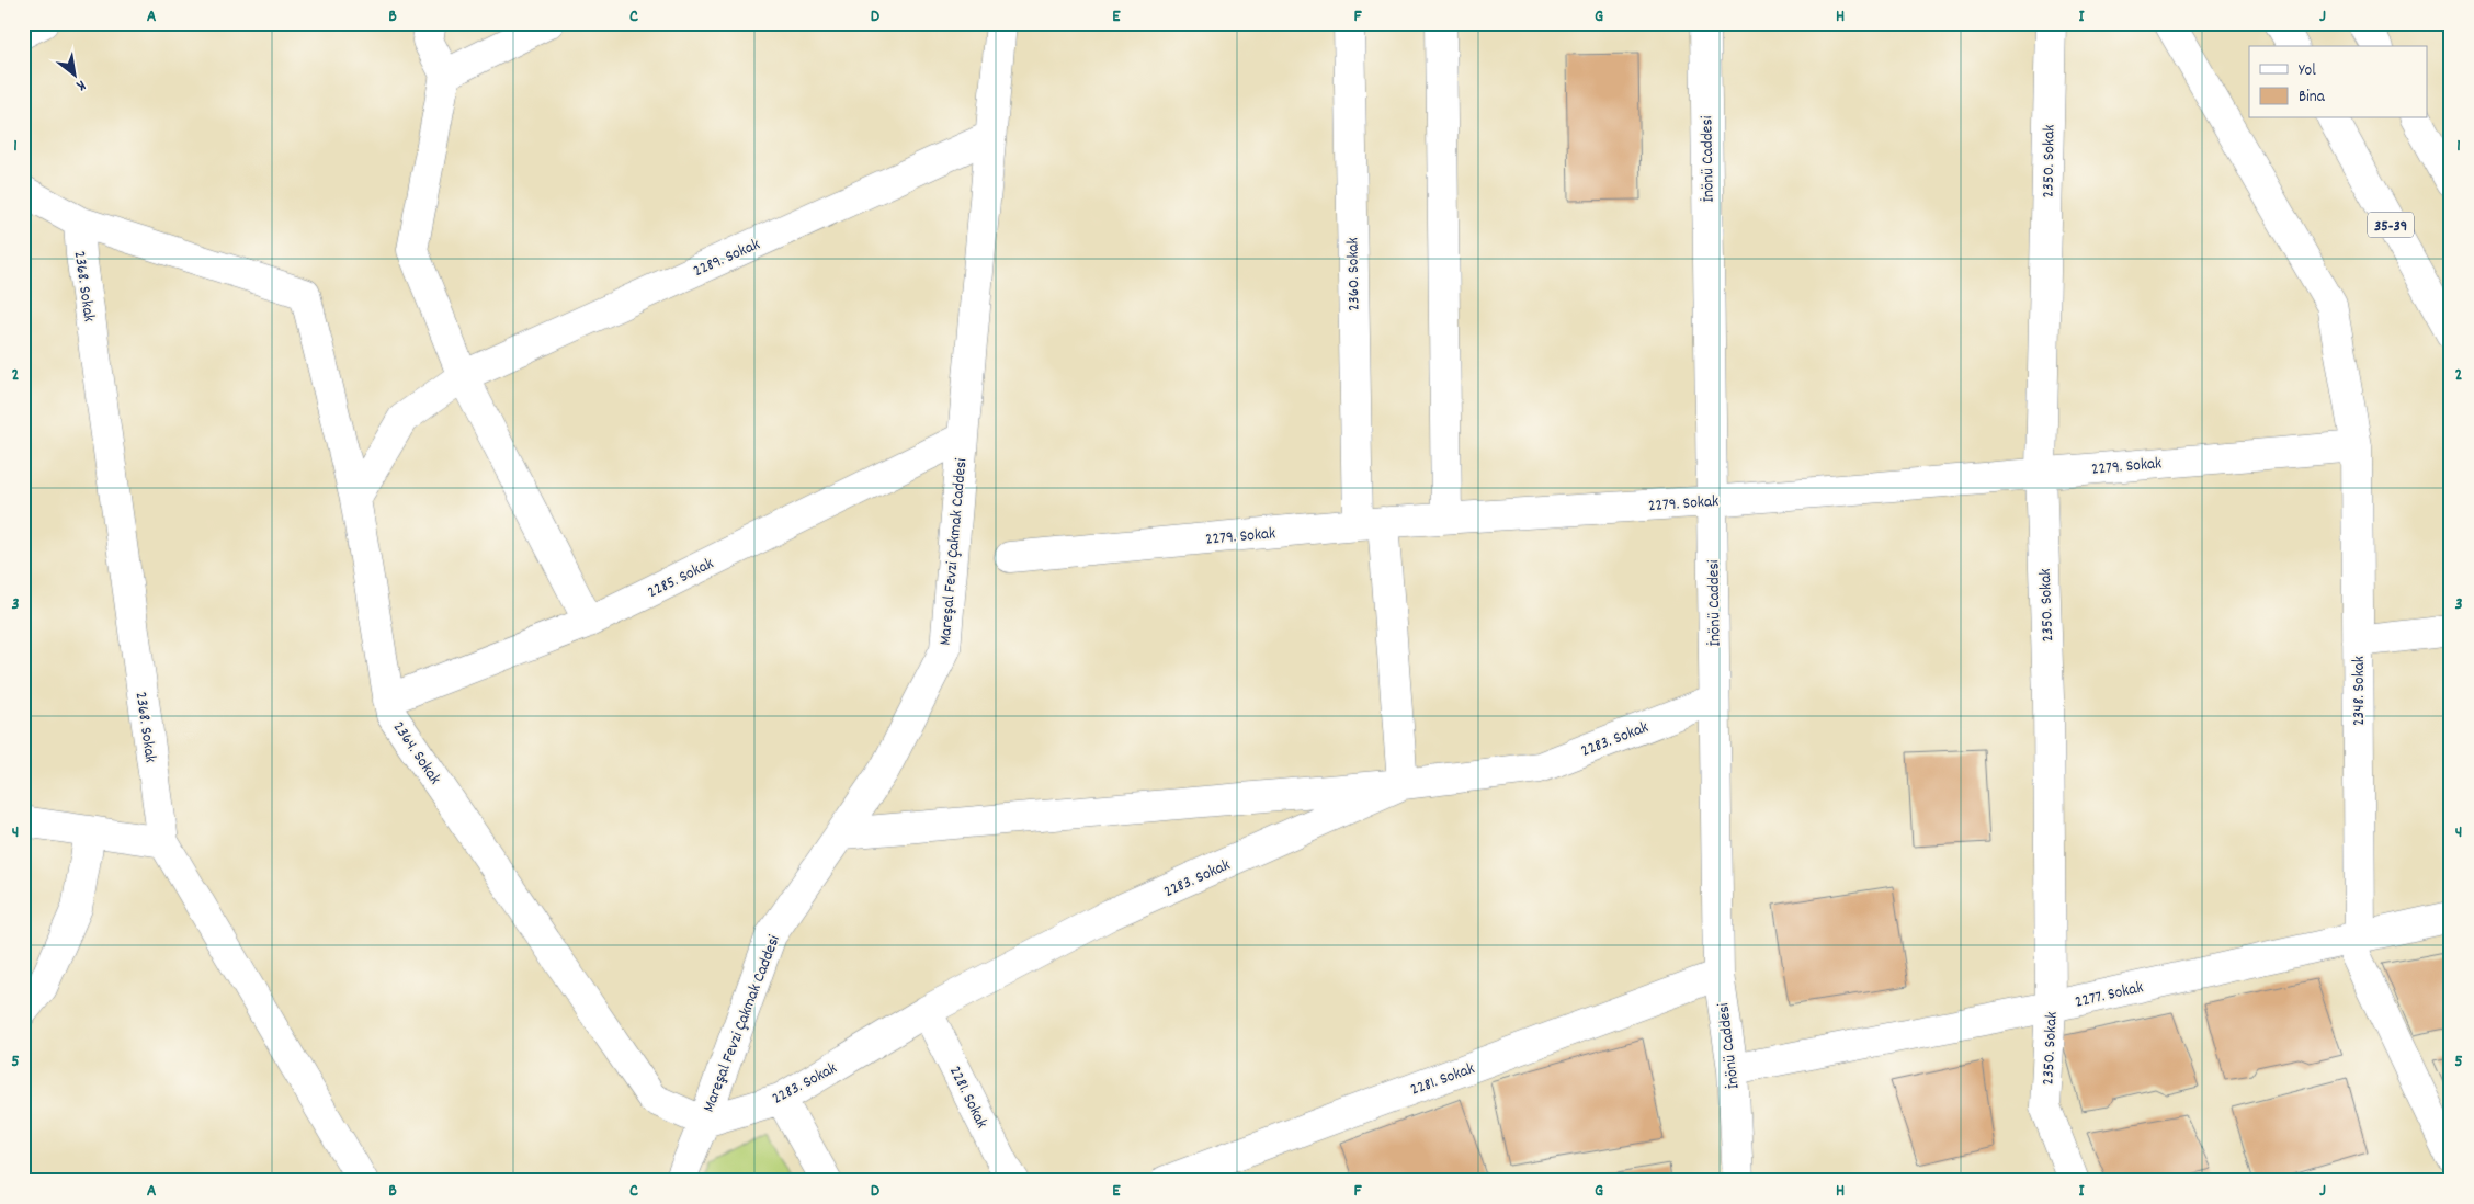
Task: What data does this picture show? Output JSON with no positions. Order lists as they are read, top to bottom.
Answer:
{
  "streets": {
    "street": [
      "İnönü Caddesi",
      "2350. Sokak",
      "35-39",
      "2289. Sokak",
      "2360. Sokak",
      "2368. Sokak",
      "2279. Sokak",
      "Mareşal Fevzi Çakmak Caddesi",
      "2285. Sokak",
      "2348. Sokak",
      "2283. Sokak",
      "2364. Sokak",
      "2277. Sokak",
      "2281. Sokak"
    ]
  },
  "crossings": [
    ["İnönü Caddesi", "2279. Sokak"],
    ["İnönü Caddesi", "2283. Sokak"],
    ["İnönü Caddesi", "2277. Sokak"],
    ["İnönü Caddesi", "2281. Sokak"],
    ["2350. Sokak", "2279. Sokak"],
    ["2350. Sokak", "2277. Sokak"],
    ["2289. Sokak", "Mareşal Fevzi Çakmak Caddesi"],
    ["2289. Sokak", "2364. Sokak"],
    ["2360. Sokak", "2279. Sokak"],
    ["2360. Sokak", "2283. Sokak"],
    ["2368. Sokak", "2364. Sokak"],
    ["2279. Sokak", "2348. Sokak"],
    ["Mareşal Fevzi Çakmak Caddesi", "2285. Sokak"],
    ["Mareşal Fevzi Çakmak Caddesi", "2283. Sokak"],
    ["Mareşal Fevzi Çakmak Caddesi", "2364. Sokak"],
    ["2285. Sokak", "2364. Sokak"],
    ["2348. Sokak", "2277. Sokak"],
    ["2283. Sokak", "2364. Sokak"],
    ["2283. Sokak", "2281. Sokak"]
  ],
  "legend": ["Yol", "Bina"],
  "north": "bottom right",
  "grid": {
    "columns": [
      "A",
      "B",
      "C",
      "D",
      "E",
      "F",
      "G",
      "H",
      "I",
      "J"
    ],
    "rows": [
      "1",
      "2",
      "3",
      "4",
      "5"
    ]
  }
}
